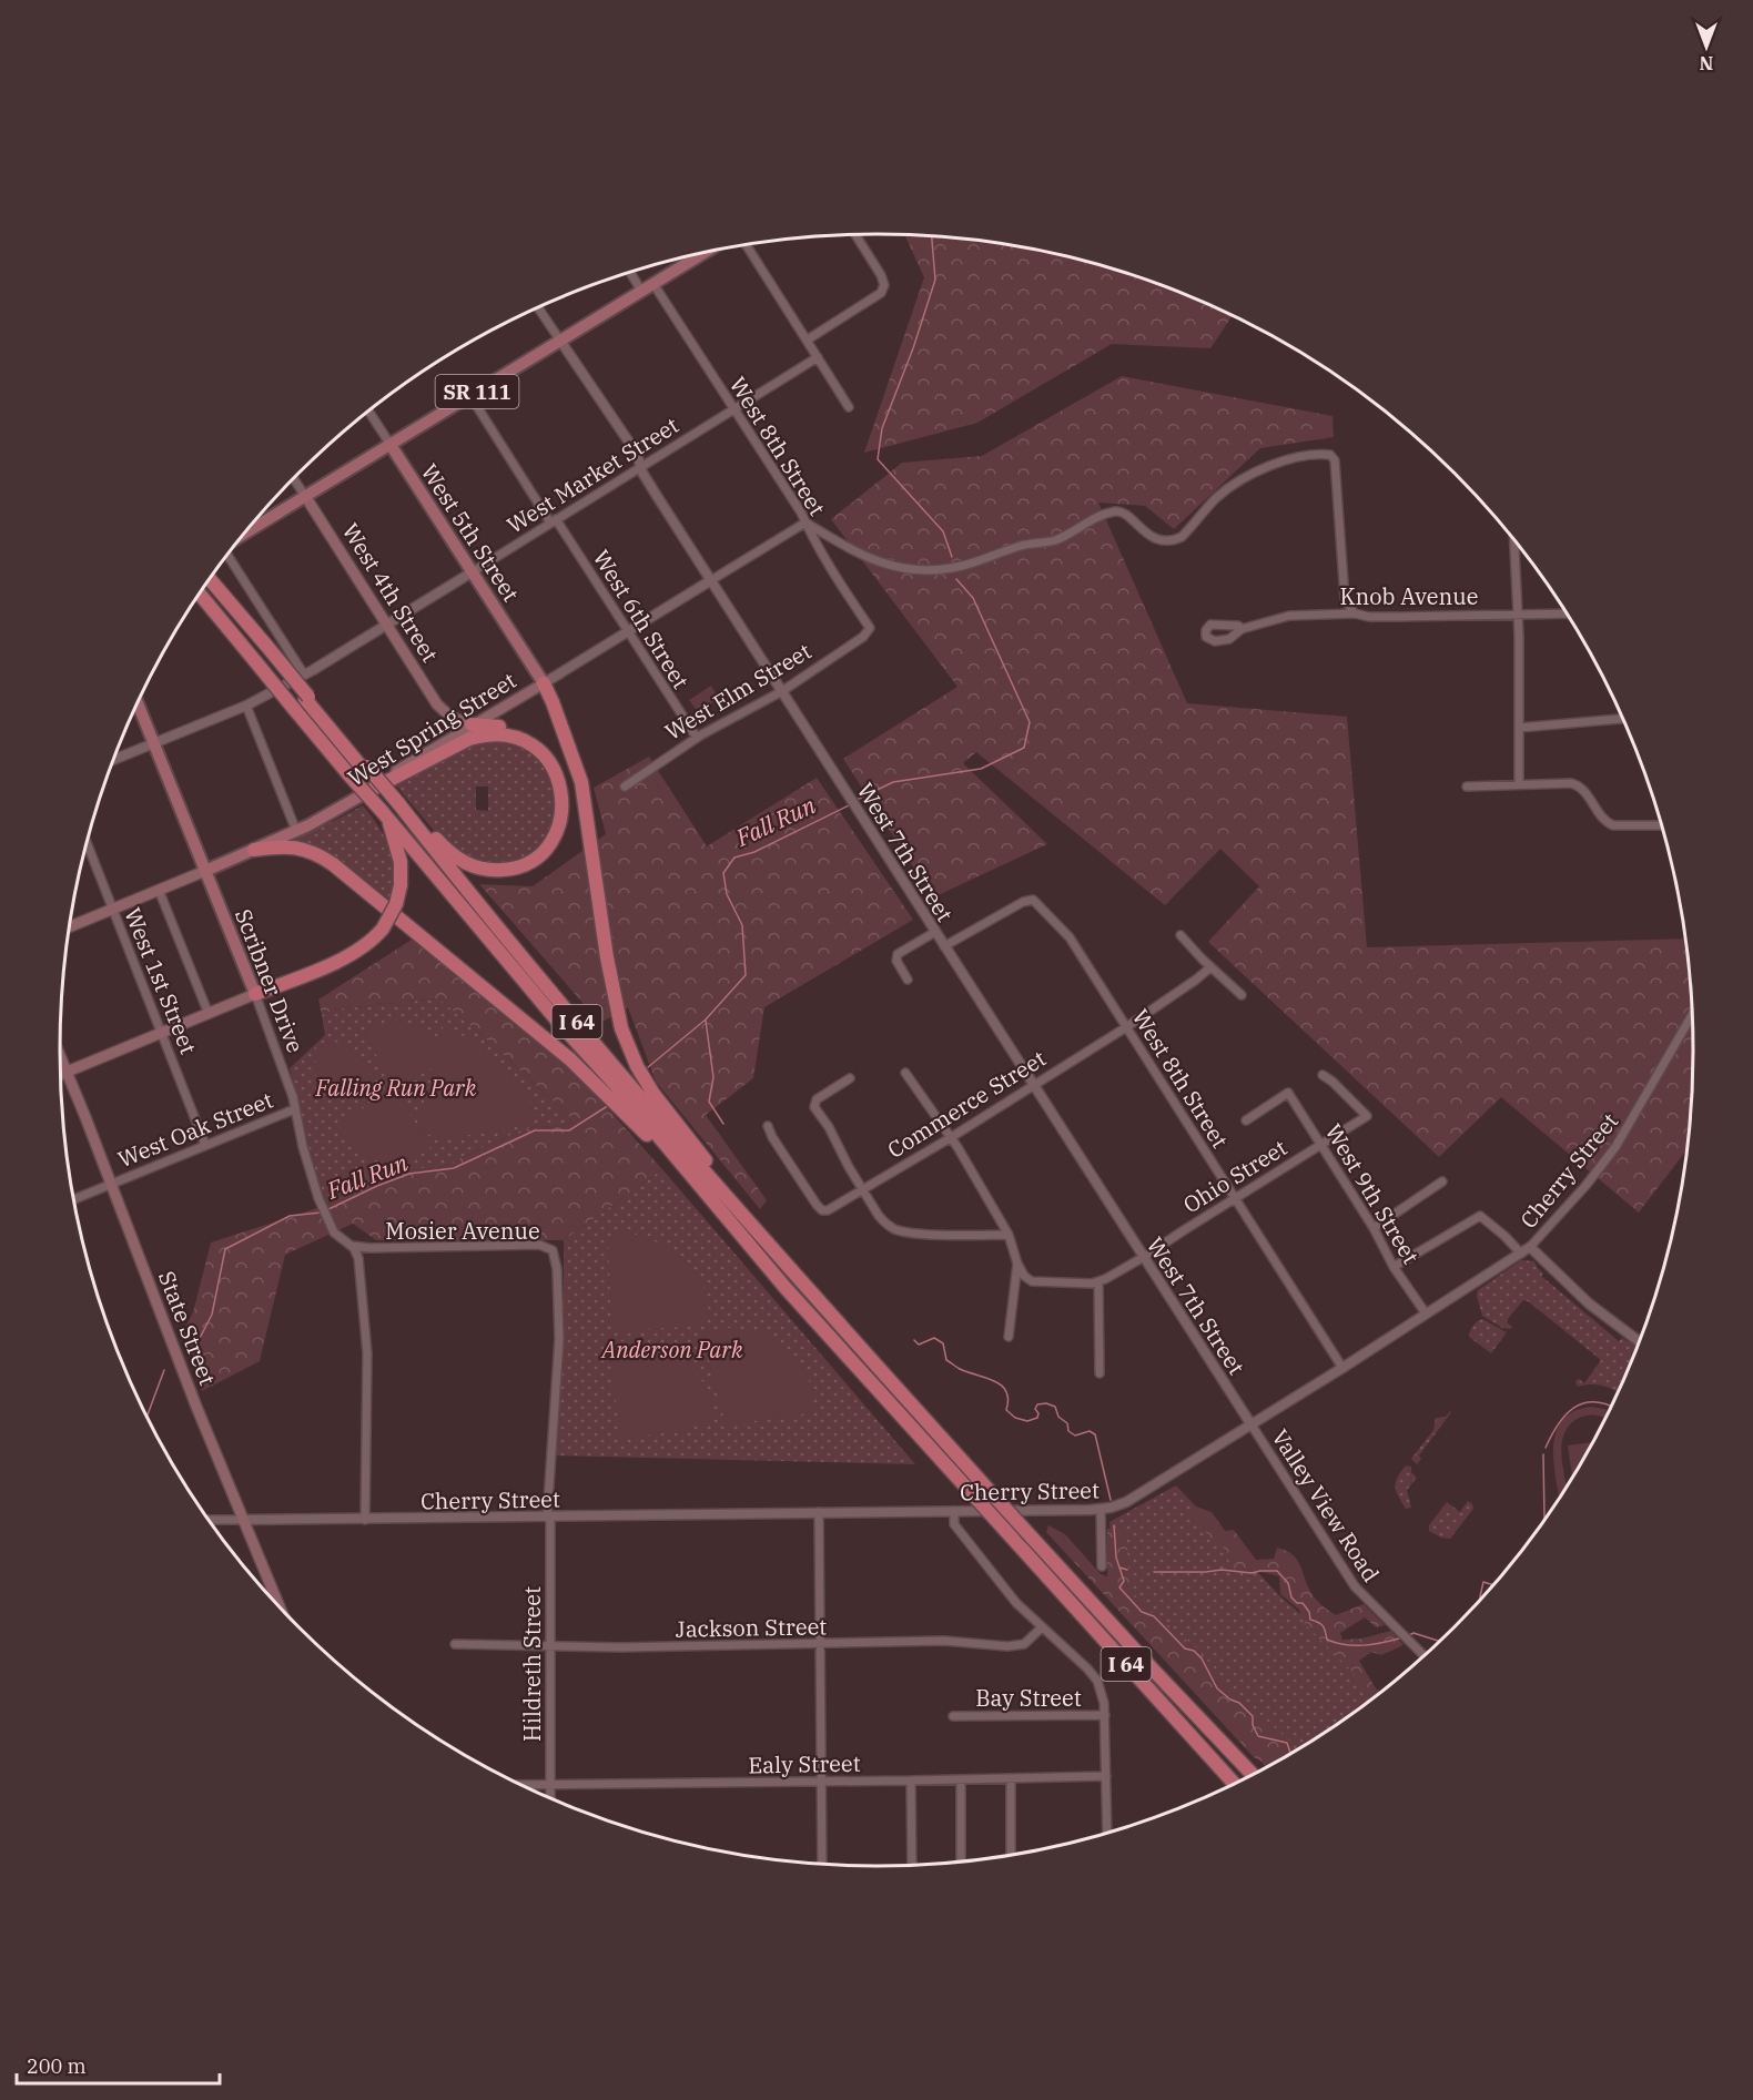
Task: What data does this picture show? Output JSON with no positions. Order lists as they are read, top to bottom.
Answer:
{
  "streets": {
    "highway": ["I 64"],
    "main road": [
      "SR 111",
      "West 5th Street",
      "West 4th Street",
      "West Spring Street",
      "Scribner Drive",
      "State Street"
    ],
    "street": [
      "West 8th Street",
      "West Market Street",
      "Knob Avenue",
      "West 6th Street",
      "West Elm Street",
      "West 7th Street",
      "West 1st Street",
      "Commerce Street",
      "West Oak Street",
      "Cherry Street",
      "Ohio Street",
      "West 9th Street",
      "Mosier Avenue",
      "Valley View Road",
      "Jackson Street",
      "Hildreth Street",
      "Bay Street",
      "Ealy Street"
    ]
  },
  "crossings": [
    ["SR 111", "West 8th Street"],
    ["SR 111", "West 5th Street"],
    ["SR 111", "West 4th Street"],
    ["SR 111", "West 6th Street"],
    ["SR 111", "West 7th Street"],
    ["West 8th Street", "West Market Street"],
    ["West 8th Street", "West Elm Street"],
    ["West 8th Street", "West Spring Street"],
    ["West 8th Street", "West 7th Street"],
    ["West 8th Street", "Commerce Street"],
    ["West 8th Street", "Cherry Street"],
    ["West 8th Street", "Ohio Street"],
    ["West Market Street", "West 5th Street"],
    ["West Market Street", "West 4th Street"],
    ["West Market Street", "West 6th Street"],
    ["West Market Street", "West 7th Street"],
    ["West Market Street", "Scribner Drive"],
    ["West 5th Street", "West Spring Street"],
    ["West 4th Street", "West Spring Street"],
    ["West 6th Street", "West Elm Street"],
    ["West 6th Street", "West Spring Street"],
    ["West Elm Street", "West 7th Street"],
    ["West Spring Street", "West 7th Street"],
    ["West Spring Street", "West 1st Street"],
    ["West Spring Street", "Scribner Drive"],
    ["West 7th Street", "Commerce Street"],
    ["West 7th Street", "Cherry Street"],
    ["West 7th Street", "Ohio Street"],
    ["West 7th Street", "Valley View Road"],
    ["West 1st Street", "West Oak Street"],
    ["Scribner Drive", "West Oak Street"],
    ["Scribner Drive", "Cherry Street"],
    ["Scribner Drive", "Mosier Avenue"],
    ["West Oak Street", "State Street"],
    ["Cherry Street", "West 9th Street"],
    ["Cherry Street", "State Street"],
    ["Cherry Street", "Valley View Road"],
    ["Cherry Street", "Hildreth Street"],
    ["Ohio Street", "West 9th Street"],
    ["Mosier Avenue", "Hildreth Street"],
    ["Jackson Street", "Hildreth Street"],
    ["Hildreth Street", "Ealy Street"]
  ],
  "water": ["Fall Run"],
  "parks": ["Falling Run Park", "Anderson Park"],
  "scale_bar": "200 m",
  "north": "bottom"
}
